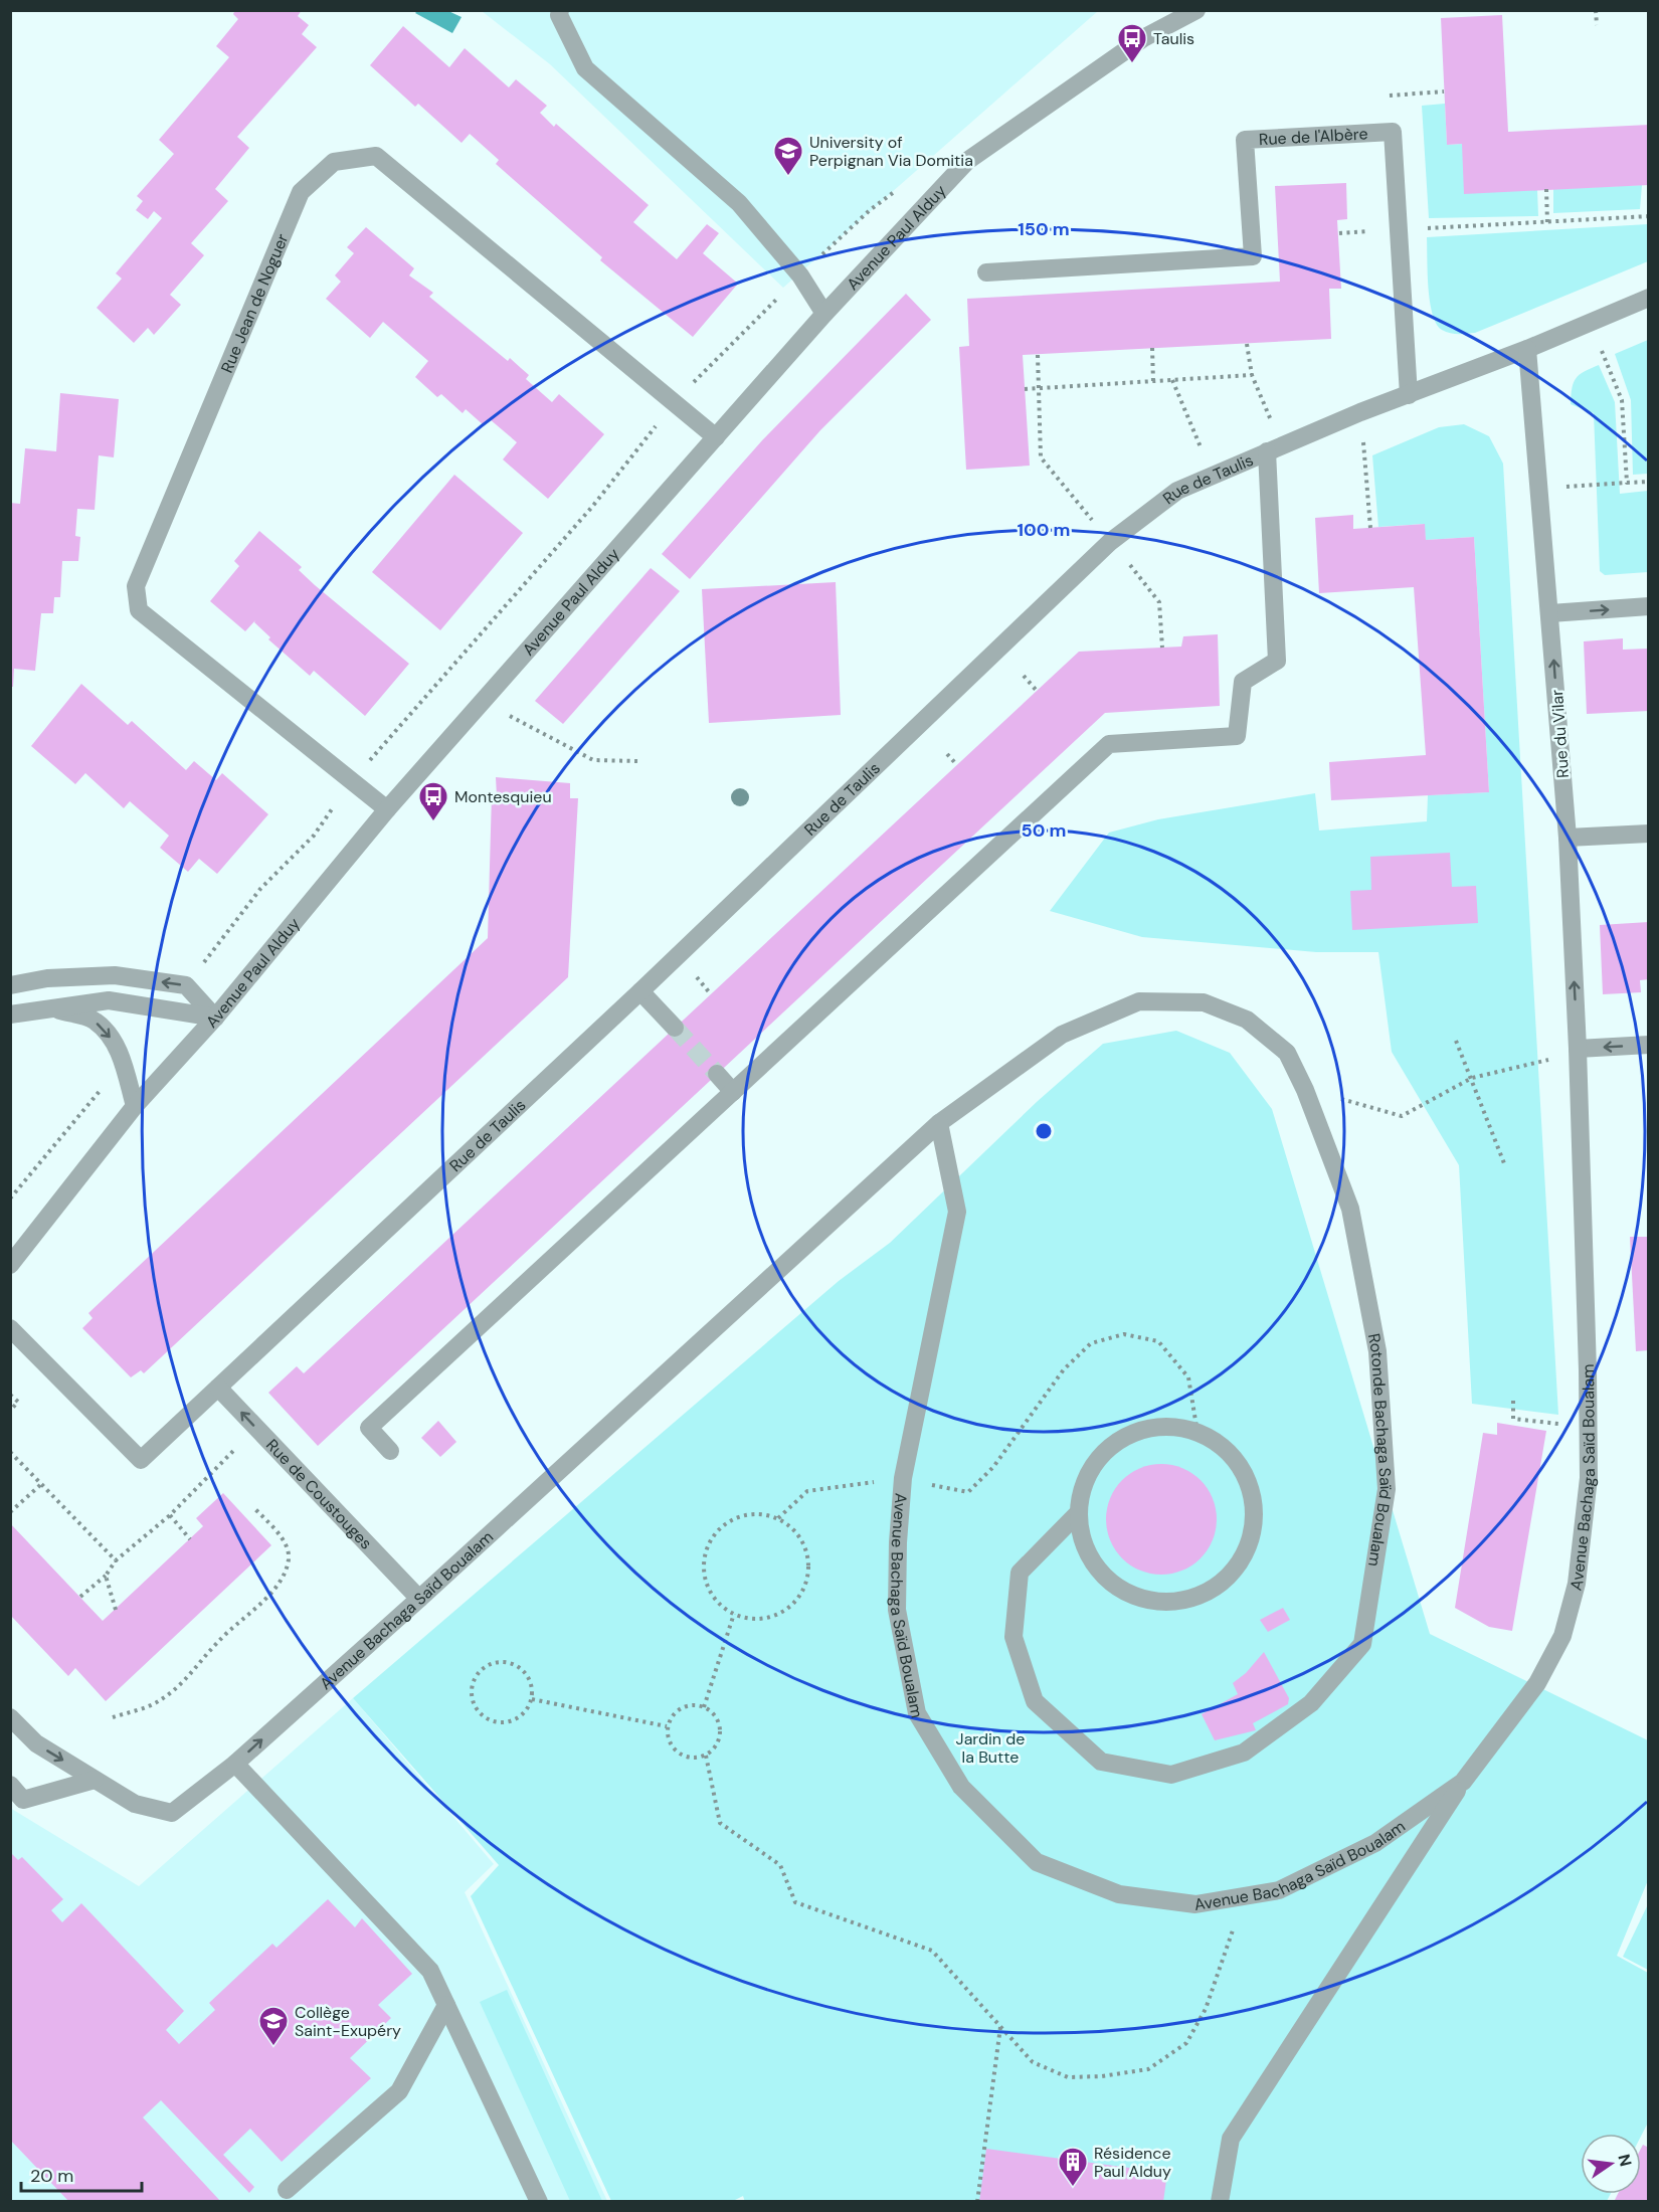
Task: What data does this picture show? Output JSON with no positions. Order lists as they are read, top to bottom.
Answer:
{
  "streets": {
    "street": [
      "Rue de l'Albère",
      "Avenue Paul Alduy",
      "Rue Jean de Noguer",
      "Rue de Taulis",
      "Rue du Vilar",
      "Rotonde Bachaga Saïd Boualam",
      "Avenue Bachaga Saïd Boualam",
      "Rue de Coustouges"
    ]
  },
  "crossings": [
    ["Rue de l'Albère", "Rue de Taulis"],
    ["Avenue Paul Alduy", "Rue Jean de Noguer"],
    ["Rue de Taulis", "Rue du Vilar"],
    ["Rue de Taulis", "Rue de Coustouges"],
    ["Rue du Vilar", "Avenue Bachaga Saïd Boualam"],
    ["Rotonde Bachaga Saïd Boualam", "Avenue Bachaga Saïd Boualam"],
    ["Avenue Bachaga Saïd Boualam", "Rue de Coustouges"]
  ],
  "one_way": ["Rue du Vilar"],
  "parks": ["Jardin de la Butte"],
  "places": {
    "bus stop": ["Taulis", "Montesquieu"],
    "school or university": ["University of Perpignan Via Domitia", "Collège Saint-Exupéry"],
    "building": ["Résidence Paul Alduy"]
  },
  "scale_bar": "20 m",
  "north": "right",
  "rings": ["150 m", "100 m", "50 m"]
}
